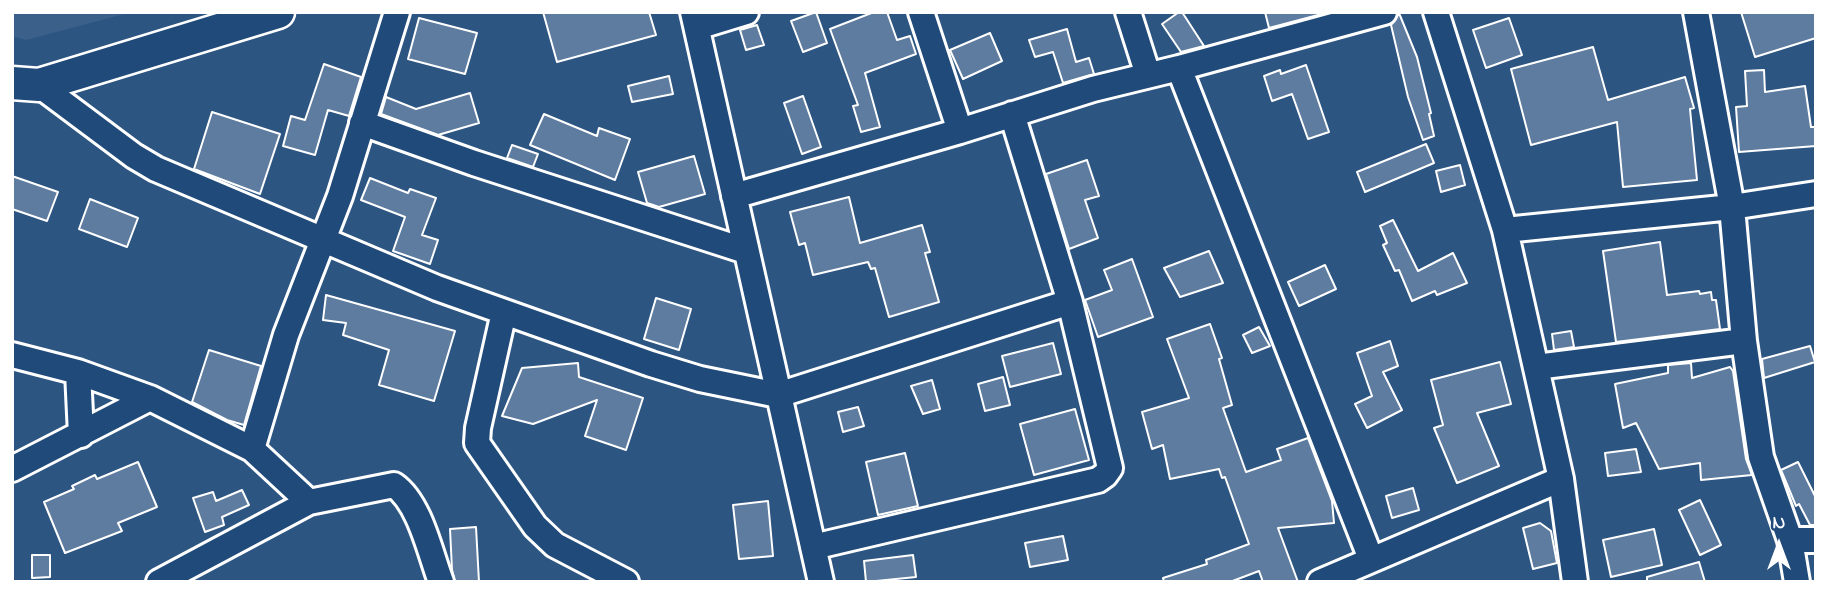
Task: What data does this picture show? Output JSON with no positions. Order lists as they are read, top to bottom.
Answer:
{
  "north": "top"
}
